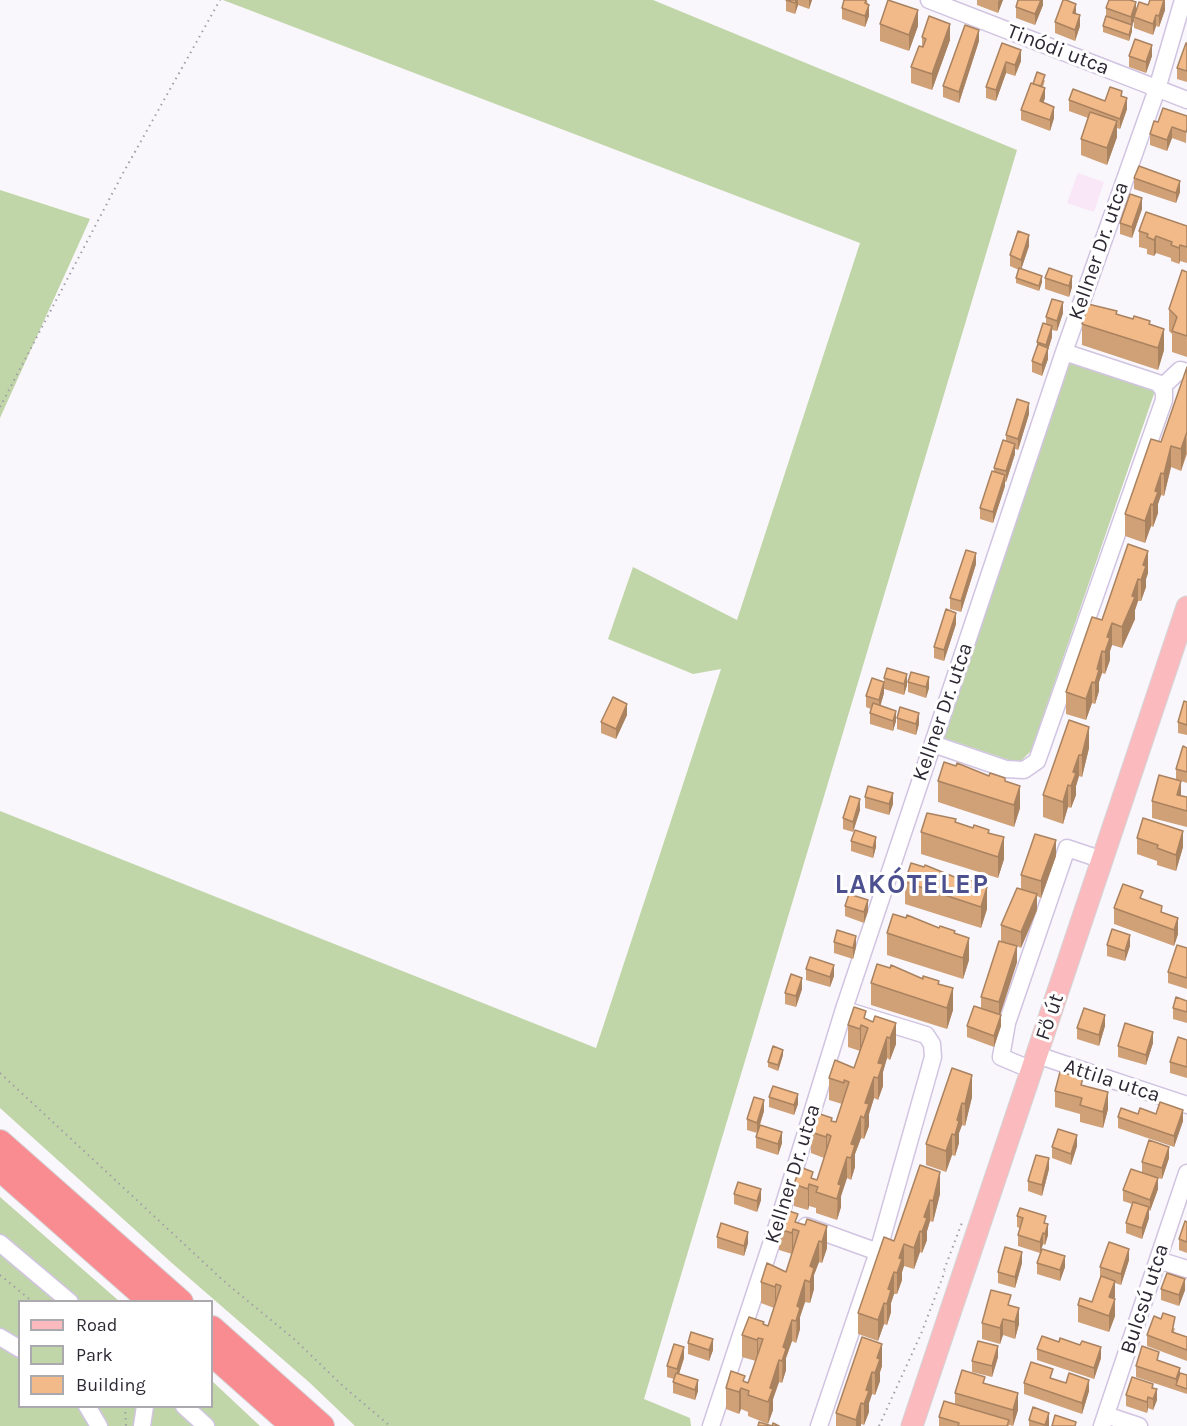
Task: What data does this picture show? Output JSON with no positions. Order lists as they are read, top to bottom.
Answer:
{
  "streets": {
    "main road": ["Fő út"],
    "street": [
      "Tinódi utca",
      "Kellner Dr. utca",
      "Attila utca",
      "Bulcsú utca"
    ]
  },
  "crossings": [
    ["Tinódi utca", "Kellner Dr. utca"],
    ["Fő út", "Attila utca"]
  ],
  "districts": ["LAKÓTELEP"],
  "legend": ["Road", "Park", "Building"]
}
